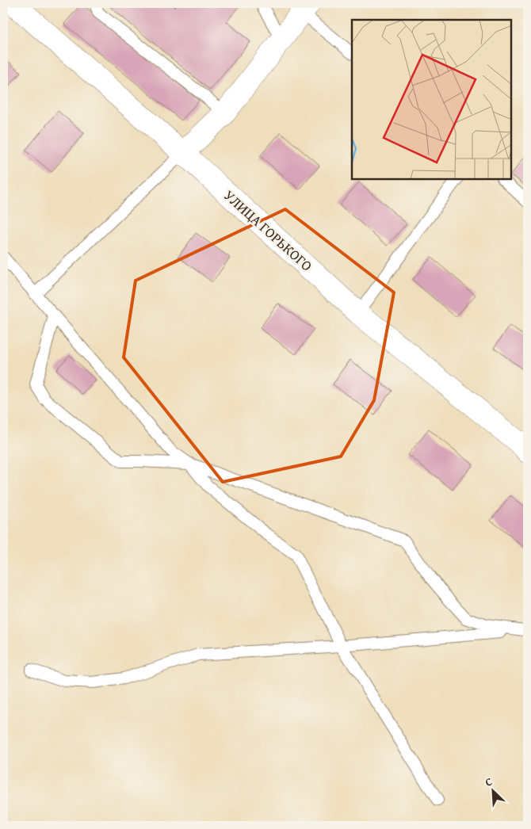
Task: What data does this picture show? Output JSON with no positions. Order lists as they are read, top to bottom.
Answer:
{
  "streets": {
    "street": ["УЛИЦА ГОРЬКОГО"]
  },
  "north": "top left"
}
